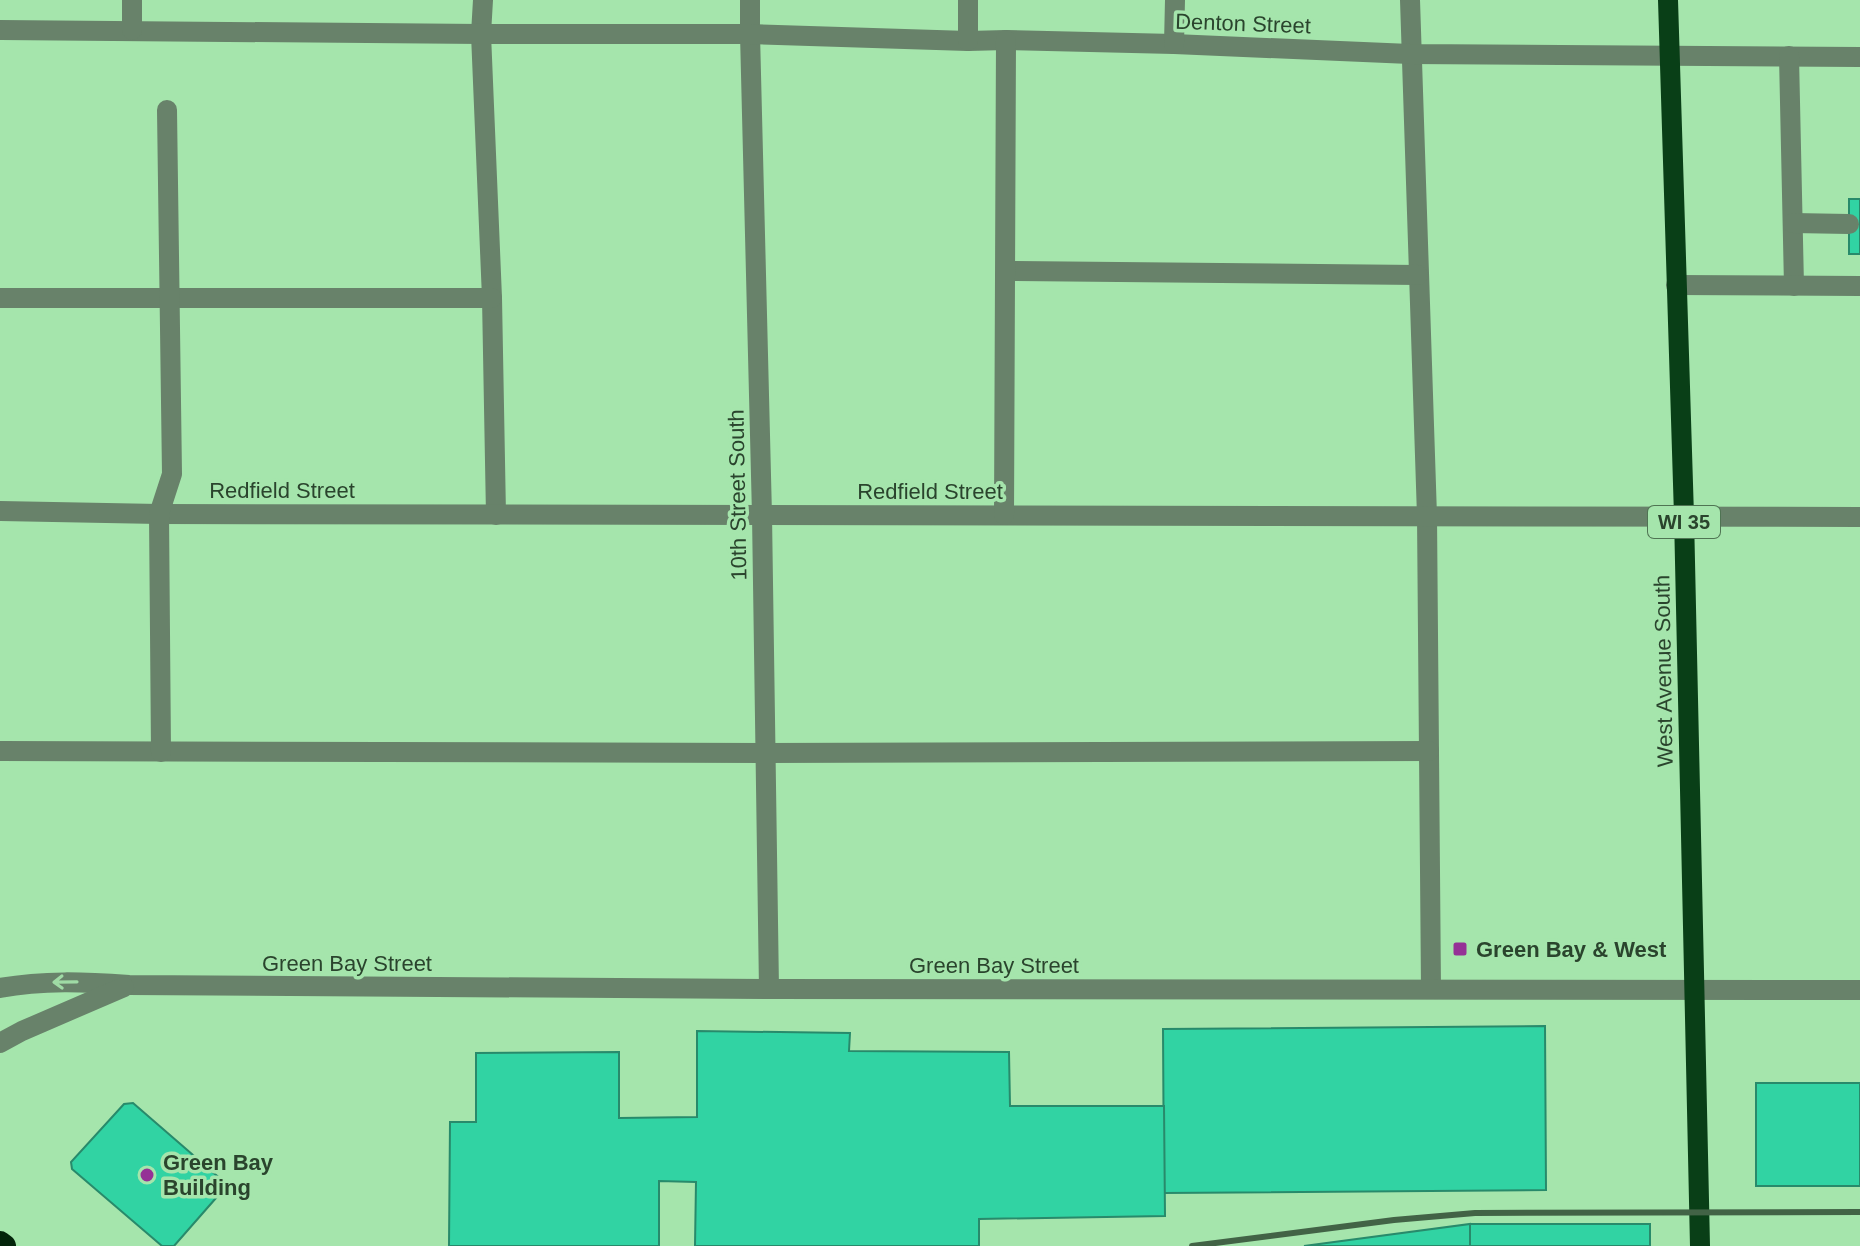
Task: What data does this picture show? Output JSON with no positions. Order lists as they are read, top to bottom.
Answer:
{
  "streets": {
    "main road": ["WI 35", "West Avenue South"],
    "street": [
      "Denton Street",
      "Redfield Street",
      "10th Street South",
      "Green Bay Street"
    ]
  },
  "crossings": [
    ["Denton Street", "10th Street South"],
    ["Denton Street", "West Avenue South"],
    ["Redfield Street", "10th Street South"],
    ["Redfield Street", "West Avenue South"],
    ["10th Street South", "Green Bay Street"],
    ["West Avenue South", "Green Bay Street"]
  ],
  "places": {
    "transit": ["Green Bay & West"],
    "other": ["Green Bay Building"]
  }
}
